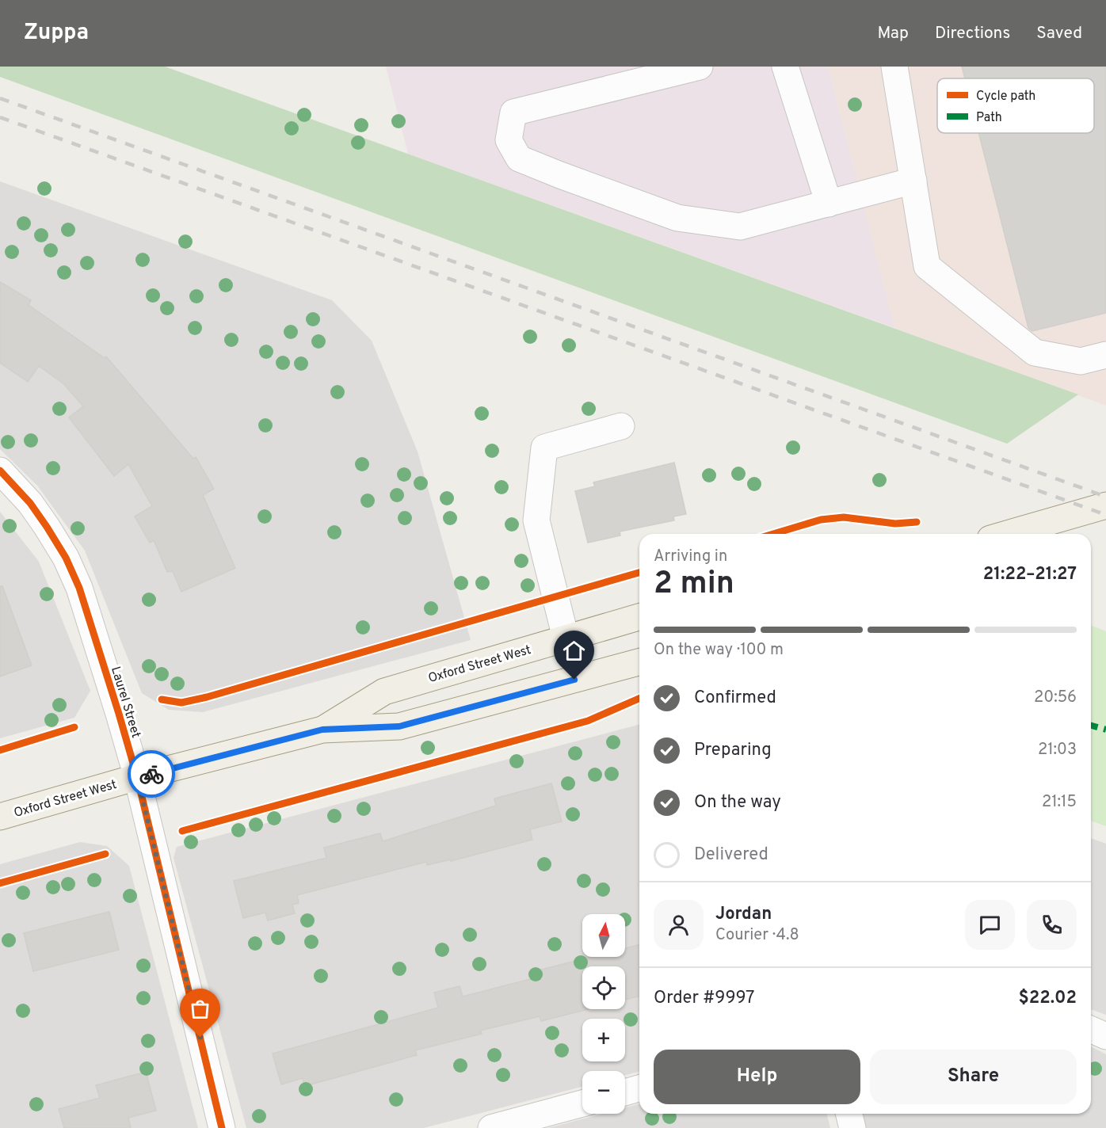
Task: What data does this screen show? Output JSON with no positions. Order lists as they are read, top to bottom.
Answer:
{
  "streets": {
    "main road": ["Oxford Street West"],
    "street": ["Laurel Street"]
  },
  "crossings": [
    ["Oxford Street West", "Laurel Street"]
  ],
  "legend": ["Cycle path", "Path"],
  "north": "top",
  "page": {
    "header": "Zuppa",
    "nav": ["Map", "Directions", "Saved"],
    "heading": ["2 min", "Arriving in", "21:22–21:27"],
    "panel": [
      "Jordan",
      "Courier · 4.8",
      "Order #9997",
      "$22.02"
    ],
    "bar": "On the way · 100 m",
    "list": [
      ["Confirmed", "20:56"],
      ["Preparing", "21:03"],
      ["On the way", "21:15"],
      "Delivered"
    ],
    "map_buttons": ["+", "−"],
    "buttons": ["Help", "Share"]
  }
}
